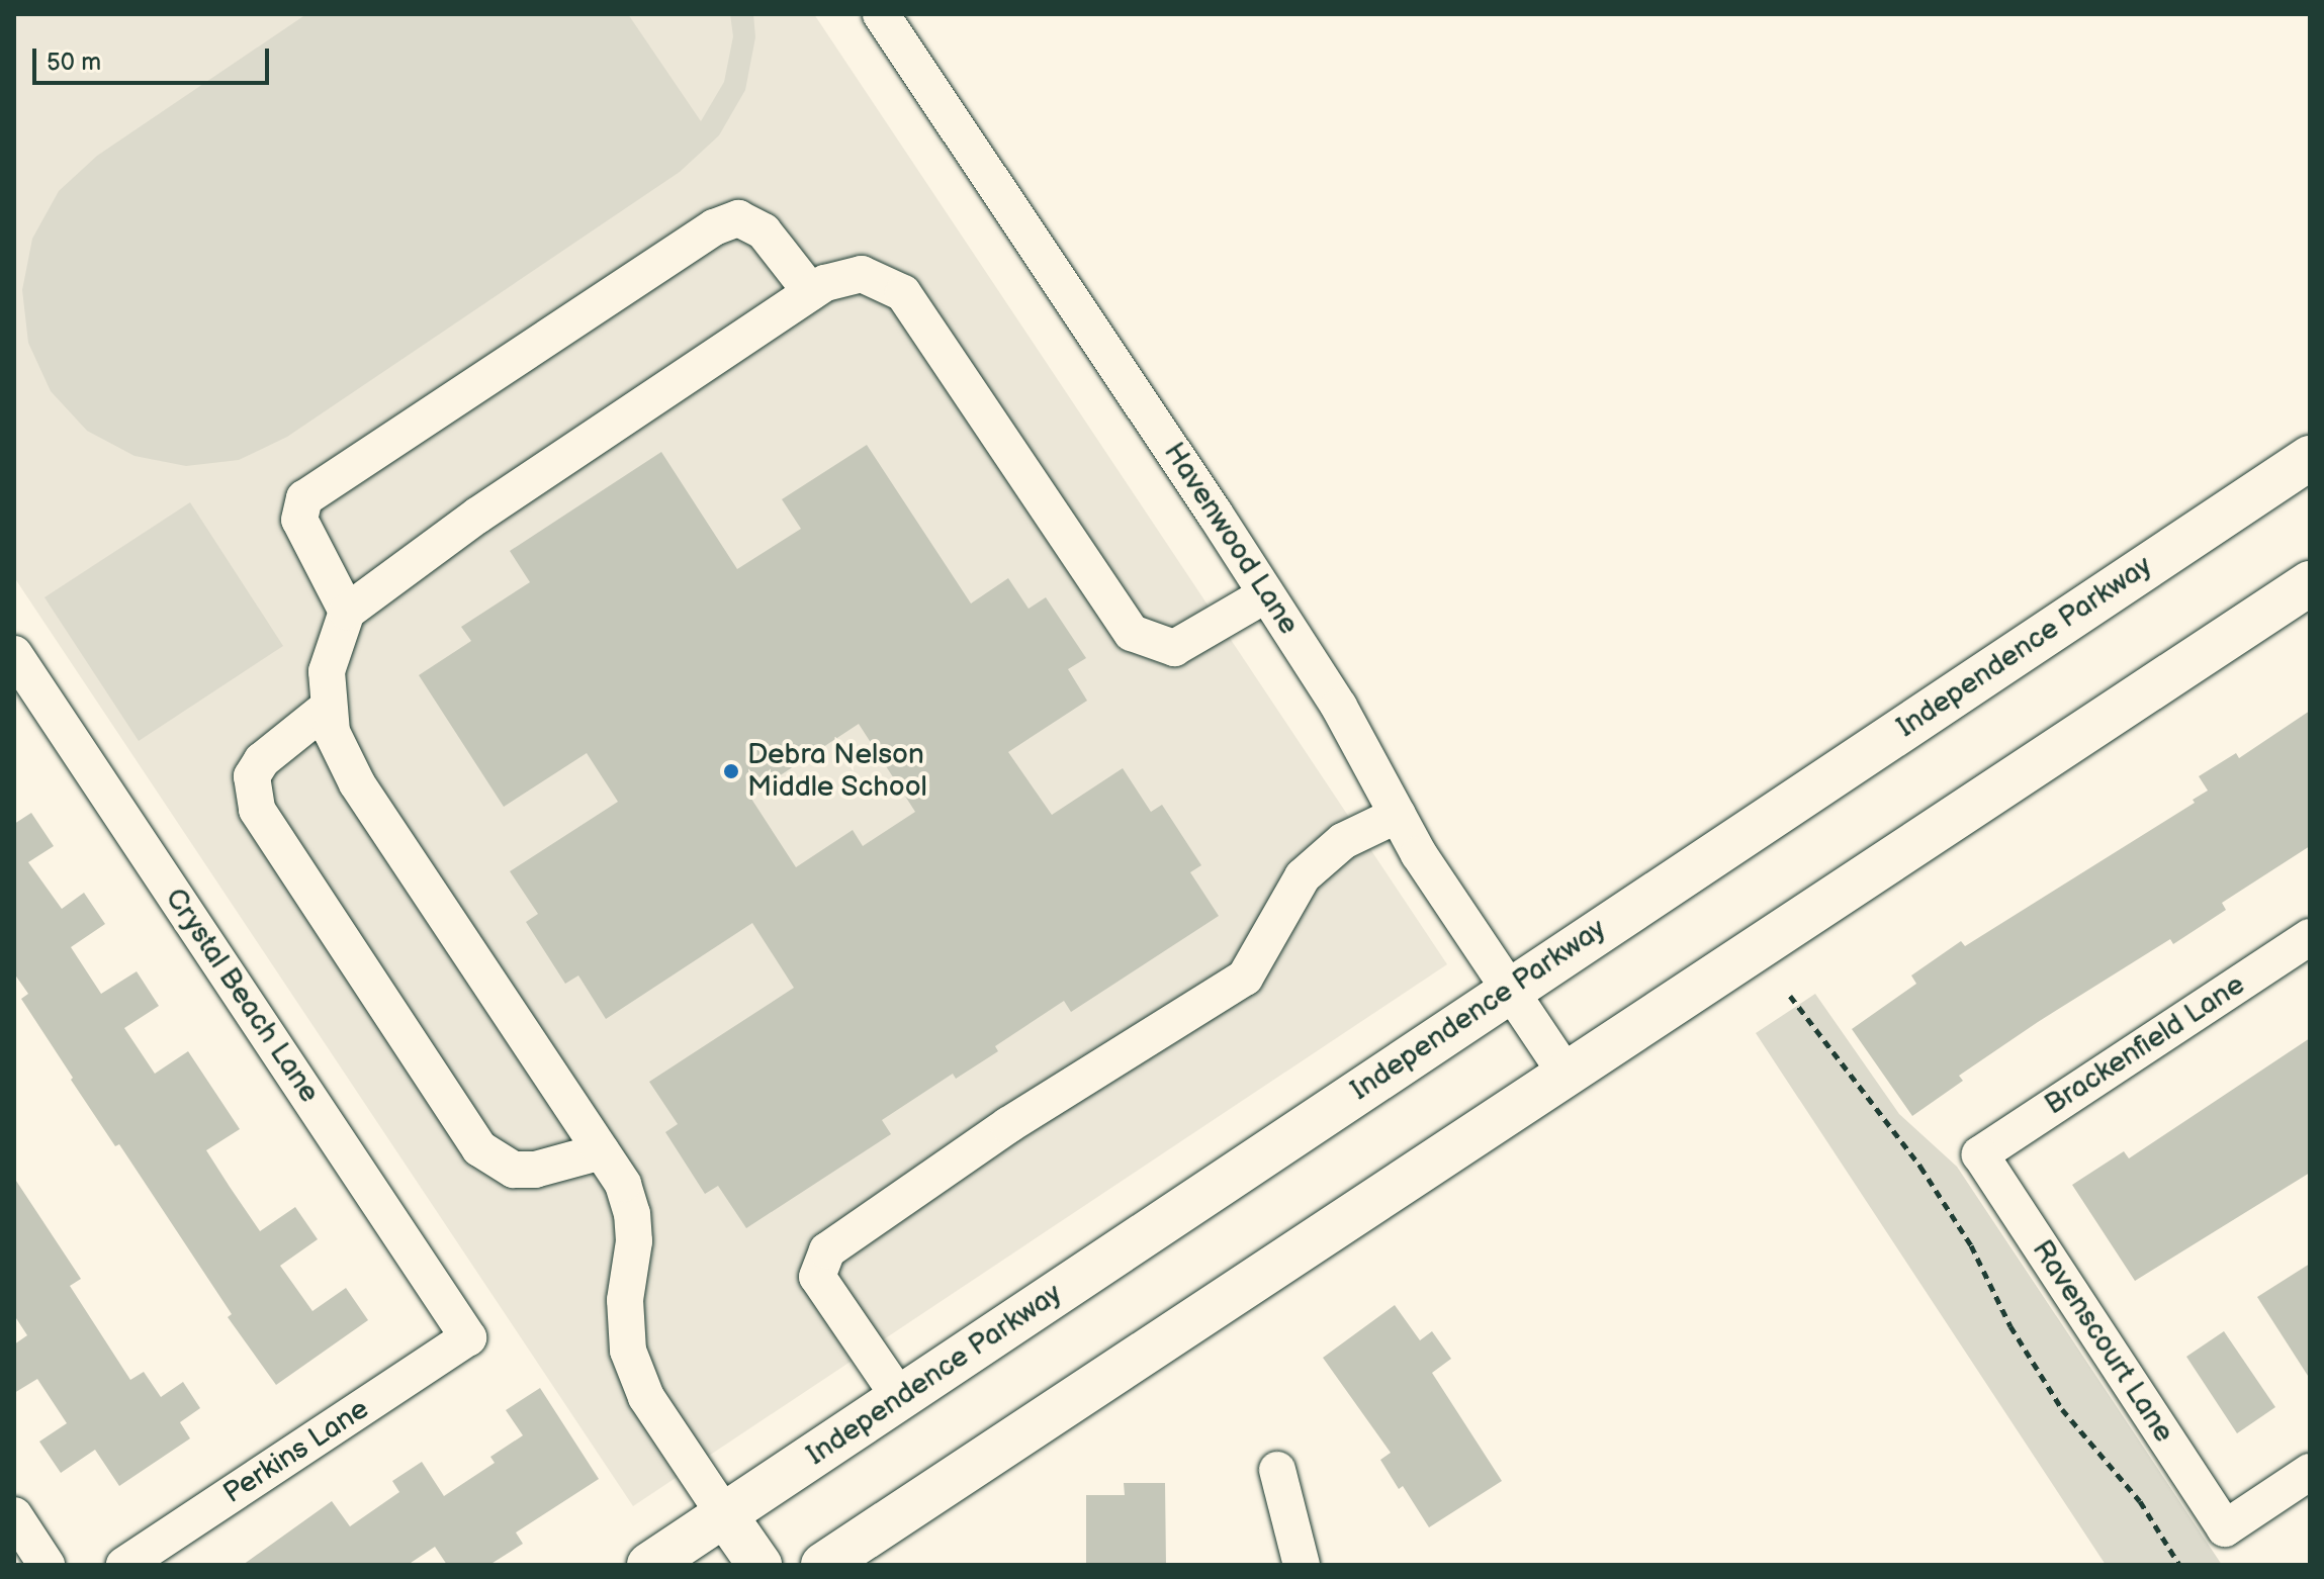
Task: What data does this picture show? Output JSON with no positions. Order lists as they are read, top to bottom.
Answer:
{
  "streets": {
    "main road": ["Independence Parkway"],
    "street": [
      "Havenwood Lane",
      "Crystal Beach Lane",
      "Brackenfield Lane",
      "Ravenscourt Lane",
      "Perkins Lane"
    ]
  },
  "crossings": [
    ["Havenwood Lane", "Independence Parkway"],
    ["Crystal Beach Lane", "Perkins Lane"],
    ["Brackenfield Lane", "Ravenscourt Lane"]
  ],
  "places": ["Debra Nelson Middle School"],
  "scale_bar": "50 m"
}
